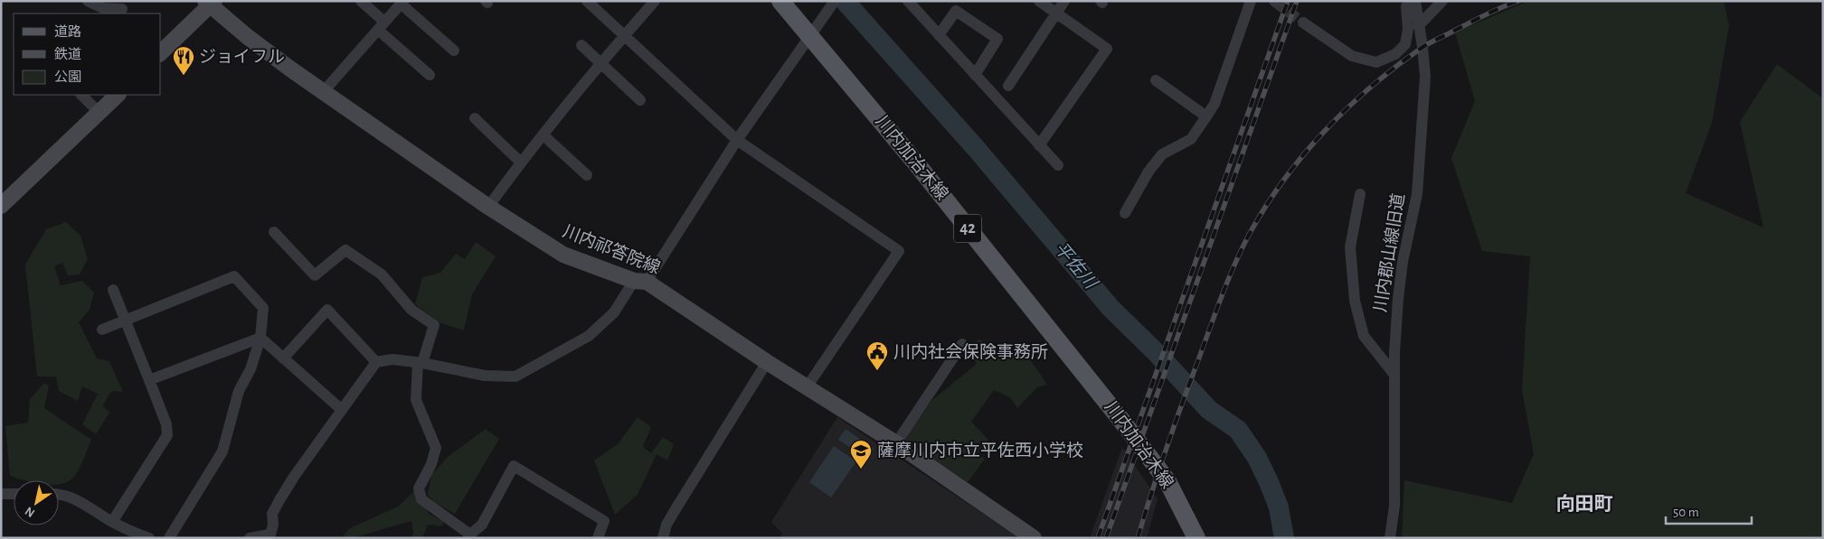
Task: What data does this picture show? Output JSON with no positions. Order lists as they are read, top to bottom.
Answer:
{
  "streets": {
    "main road": ["川内加治木線", "42", "川内祁答院線"],
    "street": ["川内郡山線旧道"]
  },
  "districts": ["向田町"],
  "water": ["平佐川"],
  "places": {
    "restaurant": ["ジョイフル"],
    "public building": ["川内社会保険事務所"],
    "school or university": ["薩摩川内市立平佐西小学校"]
  },
  "legend": ["道路", "鉄道", "公園"],
  "scale_bar": "50 m",
  "north": "bottom left"
}
